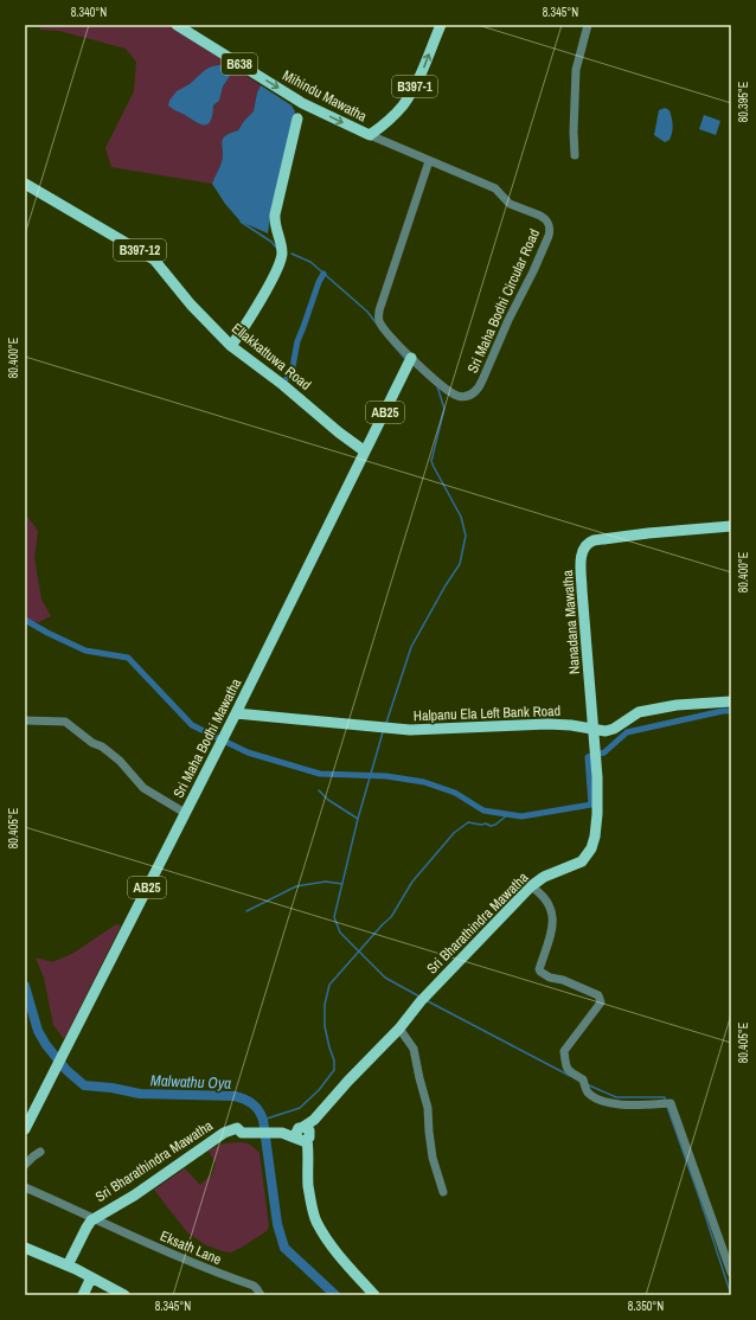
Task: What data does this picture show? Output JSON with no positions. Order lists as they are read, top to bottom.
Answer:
{
  "streets": {
    "main road": [
      "B638",
      "B397-1",
      "Mihindu Mawatha",
      "B397-12",
      "Ellakkattuwa Road",
      "AB25",
      "Nanadana Mawatha",
      "Halpanu Ela Left Bank Road",
      "Sri Maha Bodhi Mawatha",
      "Sri Bharathindra Mawatha"
    ],
    "street": ["Sri Maha Bodhi Circular Road", "Eksath Lane"]
  },
  "crossings": [
    ["B638", "Mihindu Mawatha"],
    ["B638", "Sri Maha Bodhi Circular Road"],
    ["Sri Maha Bodhi Circular Road", "Sri Maha Bodhi Mawatha"],
    ["Ellakkattuwa Road", "Sri Maha Bodhi Mawatha"],
    ["Nanadana Mawatha", "Halpanu Ela Left Bank Road"],
    ["Nanadana Mawatha", "Sri Bharathindra Mawatha"],
    ["Halpanu Ela Left Bank Road", "Sri Maha Bodhi Mawatha"],
    ["Halpanu Ela Left Bank Road", "Sri Bharathindra Mawatha"],
    ["Sri Bharathindra Mawatha", "Eksath Lane"]
  ],
  "water": ["Malwathu Oya"],
  "coordinates": [
    "8.340°N",
    "8.345°N",
    "80.395°E",
    "80.400°E",
    "80.405°E",
    "8.350°N"
  ]
}
